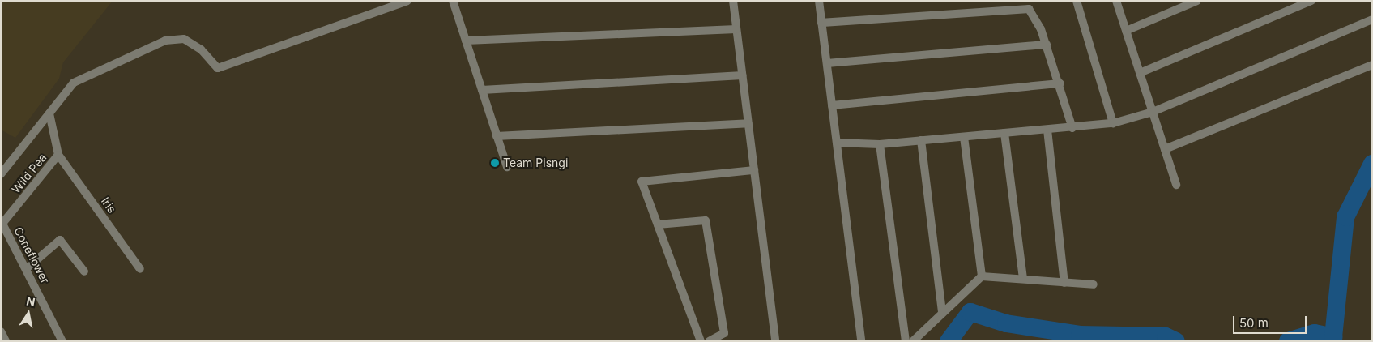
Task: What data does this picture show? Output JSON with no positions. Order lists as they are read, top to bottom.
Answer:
{
  "streets": {
    "street": ["Wild Pea", "Iris", "Coneflower"]
  },
  "crossings": [
    ["Wild Pea", "Iris"],
    ["Wild Pea", "Coneflower"]
  ],
  "places": ["Team Pisngi"],
  "scale_bar": "50 m",
  "north": "top"
}
